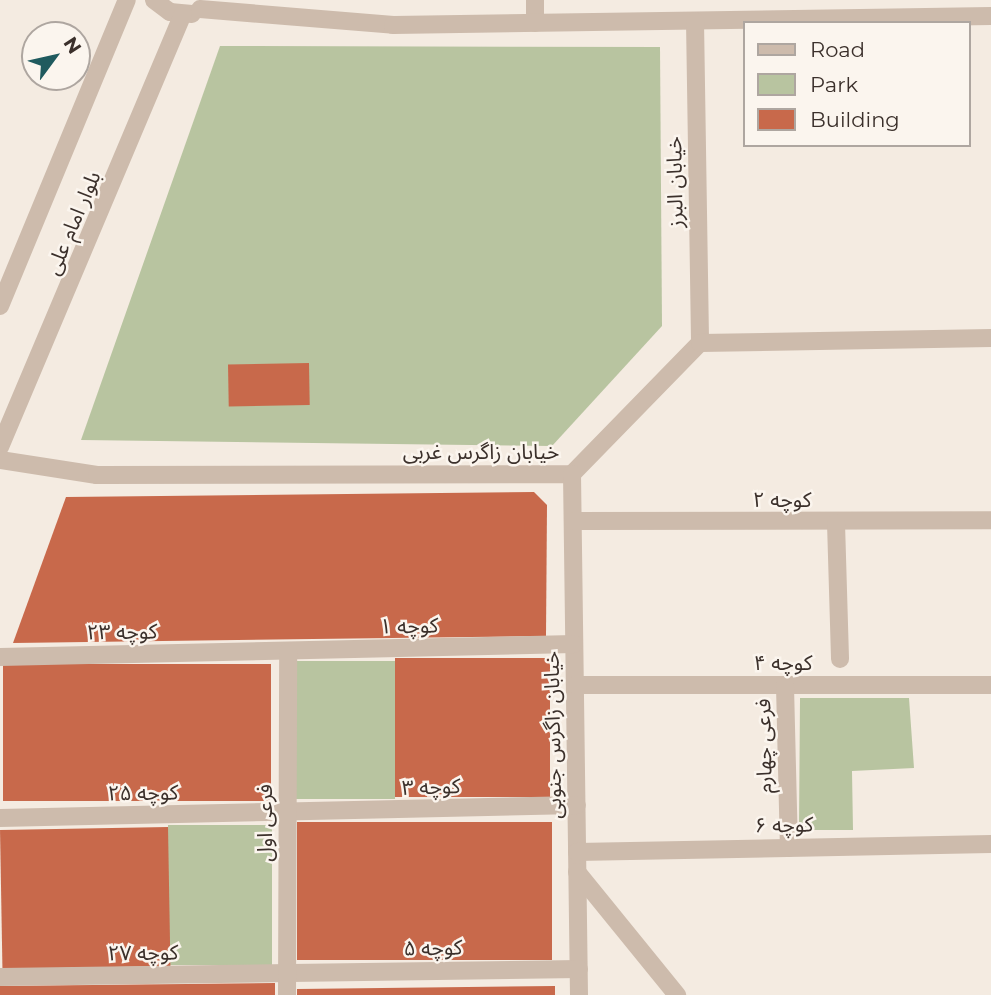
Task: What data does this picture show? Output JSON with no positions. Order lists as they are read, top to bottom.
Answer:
{
  "streets": {
    "street": [
      "خیابان البرز",
      "بلوار امام علی",
      "خیابان زاگرس غربی",
      "کوچه ۲",
      "کوچه ۱",
      "کوچه ۲۳",
      "کوچه ۴",
      "خیابان زاگرس جنوبی",
      "فرعی چهارم",
      "کوچه ۳",
      "کوچه ۲۵",
      "فرعی اول",
      "کوچه ۶",
      "۵ کوچه",
      "۲۷ کوچه"
    ]
  },
  "crossings": [
    ["خیابان البرز", "خیابان زاگرس غربی"],
    ["خیابان زاگرس غربی", "خیابان زاگرس جنوبی"],
    ["کوچه ۲", "خیابان زاگرس جنوبی"],
    ["کوچه ۱", "کوچه ۲۳"],
    ["کوچه ۱", "خیابان زاگرس جنوبی"],
    ["کوچه ۱", "فرعی اول"],
    ["کوچه ۴", "خیابان زاگرس جنوبی"],
    ["کوچه ۴", "فرعی چهارم"],
    ["خیابان زاگرس جنوبی", "کوچه ۳"],
    ["خیابان زاگرس جنوبی", "کوچه ۶"],
    ["خیابان زاگرس جنوبی", "۵ کوچه"],
    ["فرعی چهارم", "کوچه ۶"],
    ["کوچه ۳", "کوچه ۲۵"],
    ["کوچه ۳", "فرعی اول"],
    ["کوچه ۲۵", "فرعی اول"],
    ["فرعی اول", "۵ کوچه"],
    ["فرعی اول", "۲۷ کوچه"],
    ["۵ کوچه", "۲۷ کوچه"]
  ],
  "legend": ["Road", "Park", "Building"],
  "north": "top right"
}
